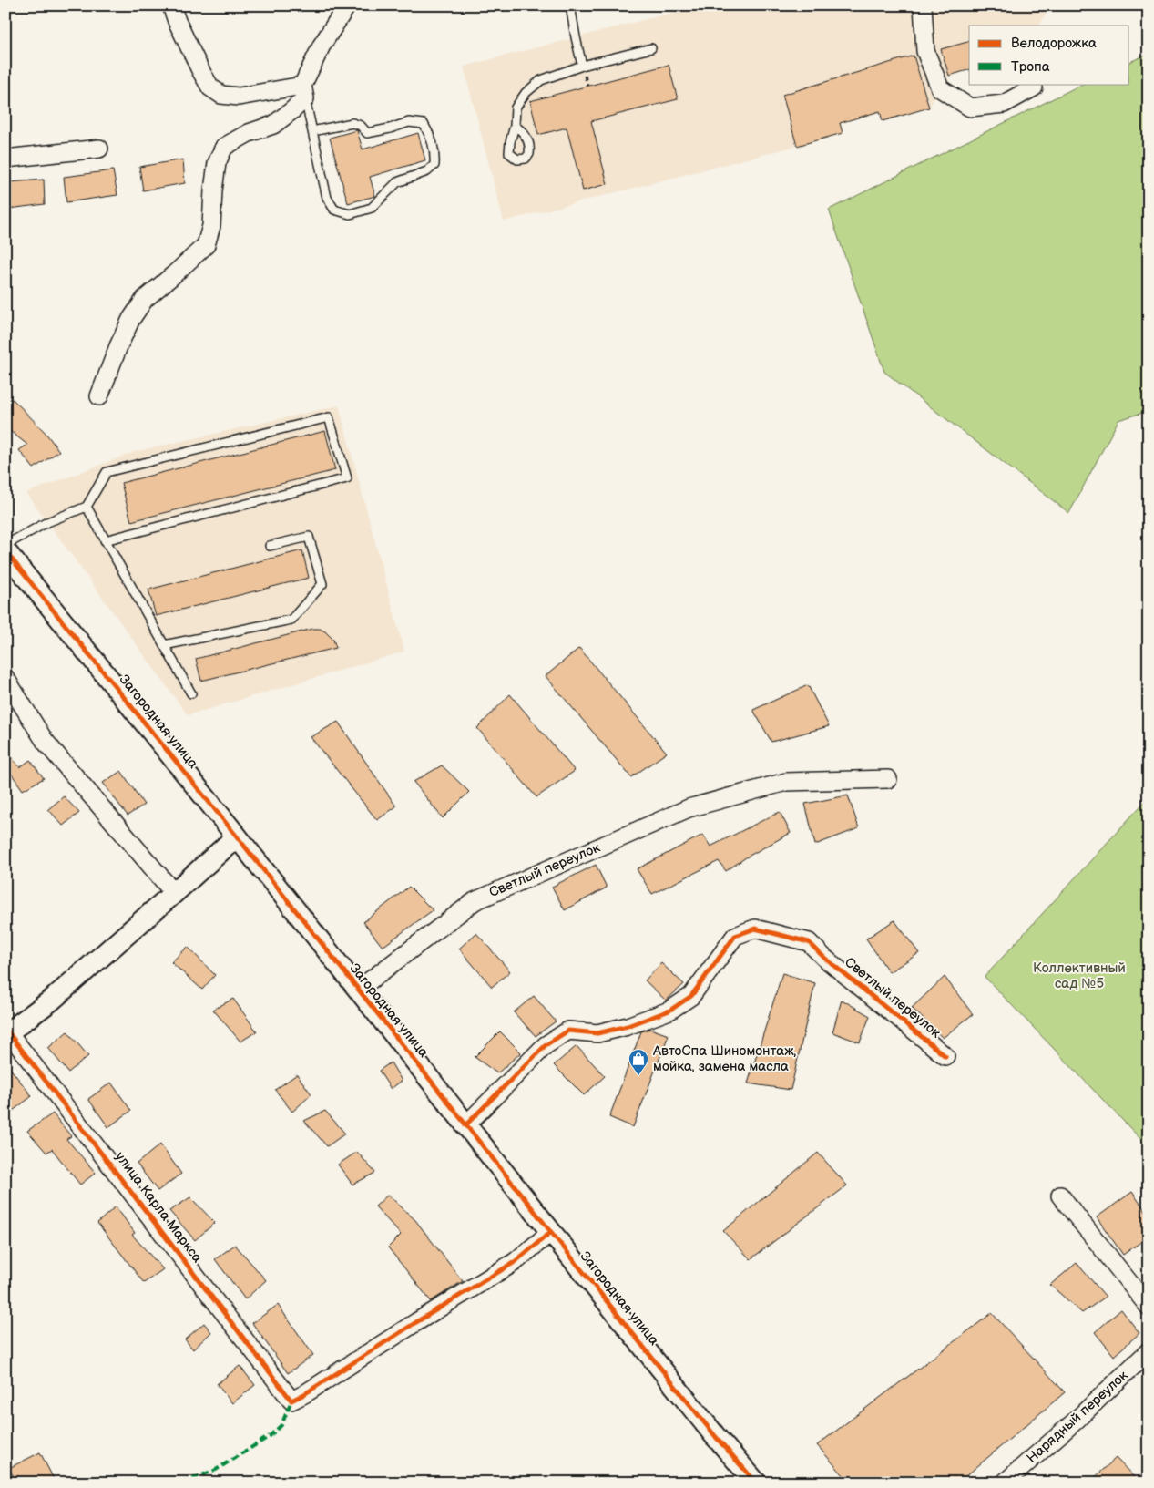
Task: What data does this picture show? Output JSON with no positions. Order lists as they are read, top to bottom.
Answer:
{
  "streets": {
    "street": [
      "Загородная улица",
      "Светлый переулок",
      "улица Карла Маркса",
      "Нарядный переулок"
    ]
  },
  "crossings": [
    ["Загородная улица", "Светлый переулок"],
    ["Загородная улица", "улица Карла Маркса"]
  ],
  "parks": ["Коллективный сад №5"],
  "places": {
    "shop": ["АвтоСпа Шиномонтаж, мойка, замена масла"]
  },
  "legend": ["Велодорожка", "Тропа"]
}
